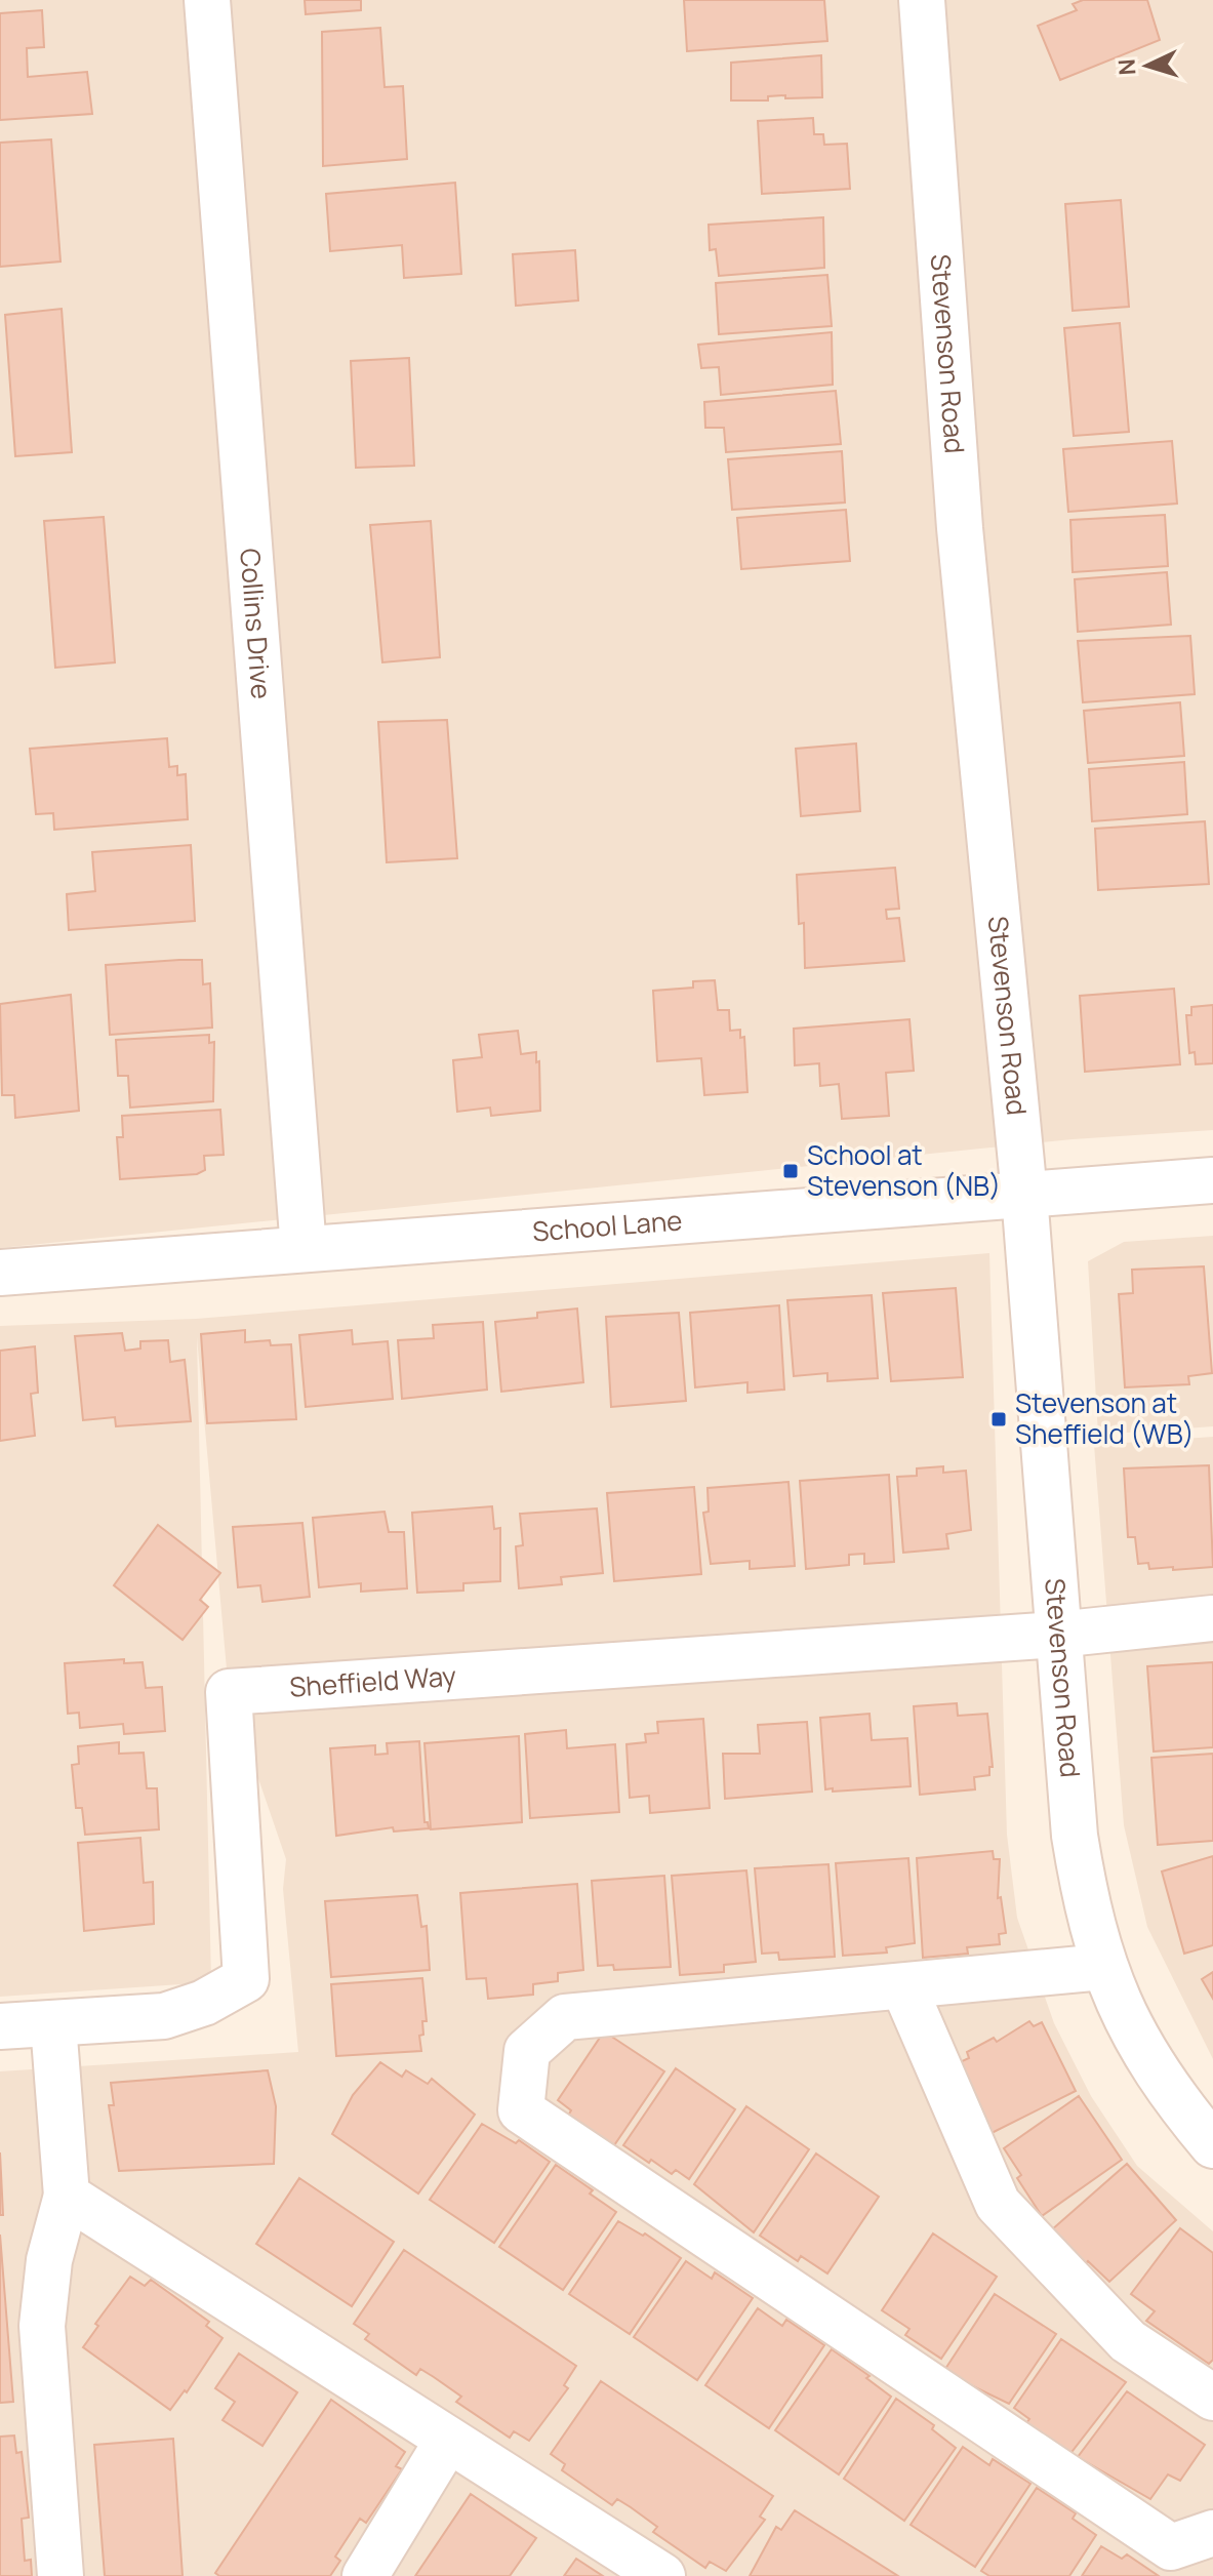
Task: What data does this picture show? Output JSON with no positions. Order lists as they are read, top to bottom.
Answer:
{
  "streets": {
    "street": [
      "Stevenson Road",
      "Collins Drive",
      "School Lane",
      "Sheffield Way"
    ]
  },
  "crossings": [
    ["Stevenson Road", "School Lane"],
    ["Stevenson Road", "Sheffield Way"],
    ["Collins Drive", "School Lane"]
  ],
  "places": {
    "transit": ["School at Stevenson (NB)", "Stevenson at Sheffield (WB)"]
  },
  "north": "left"
}
